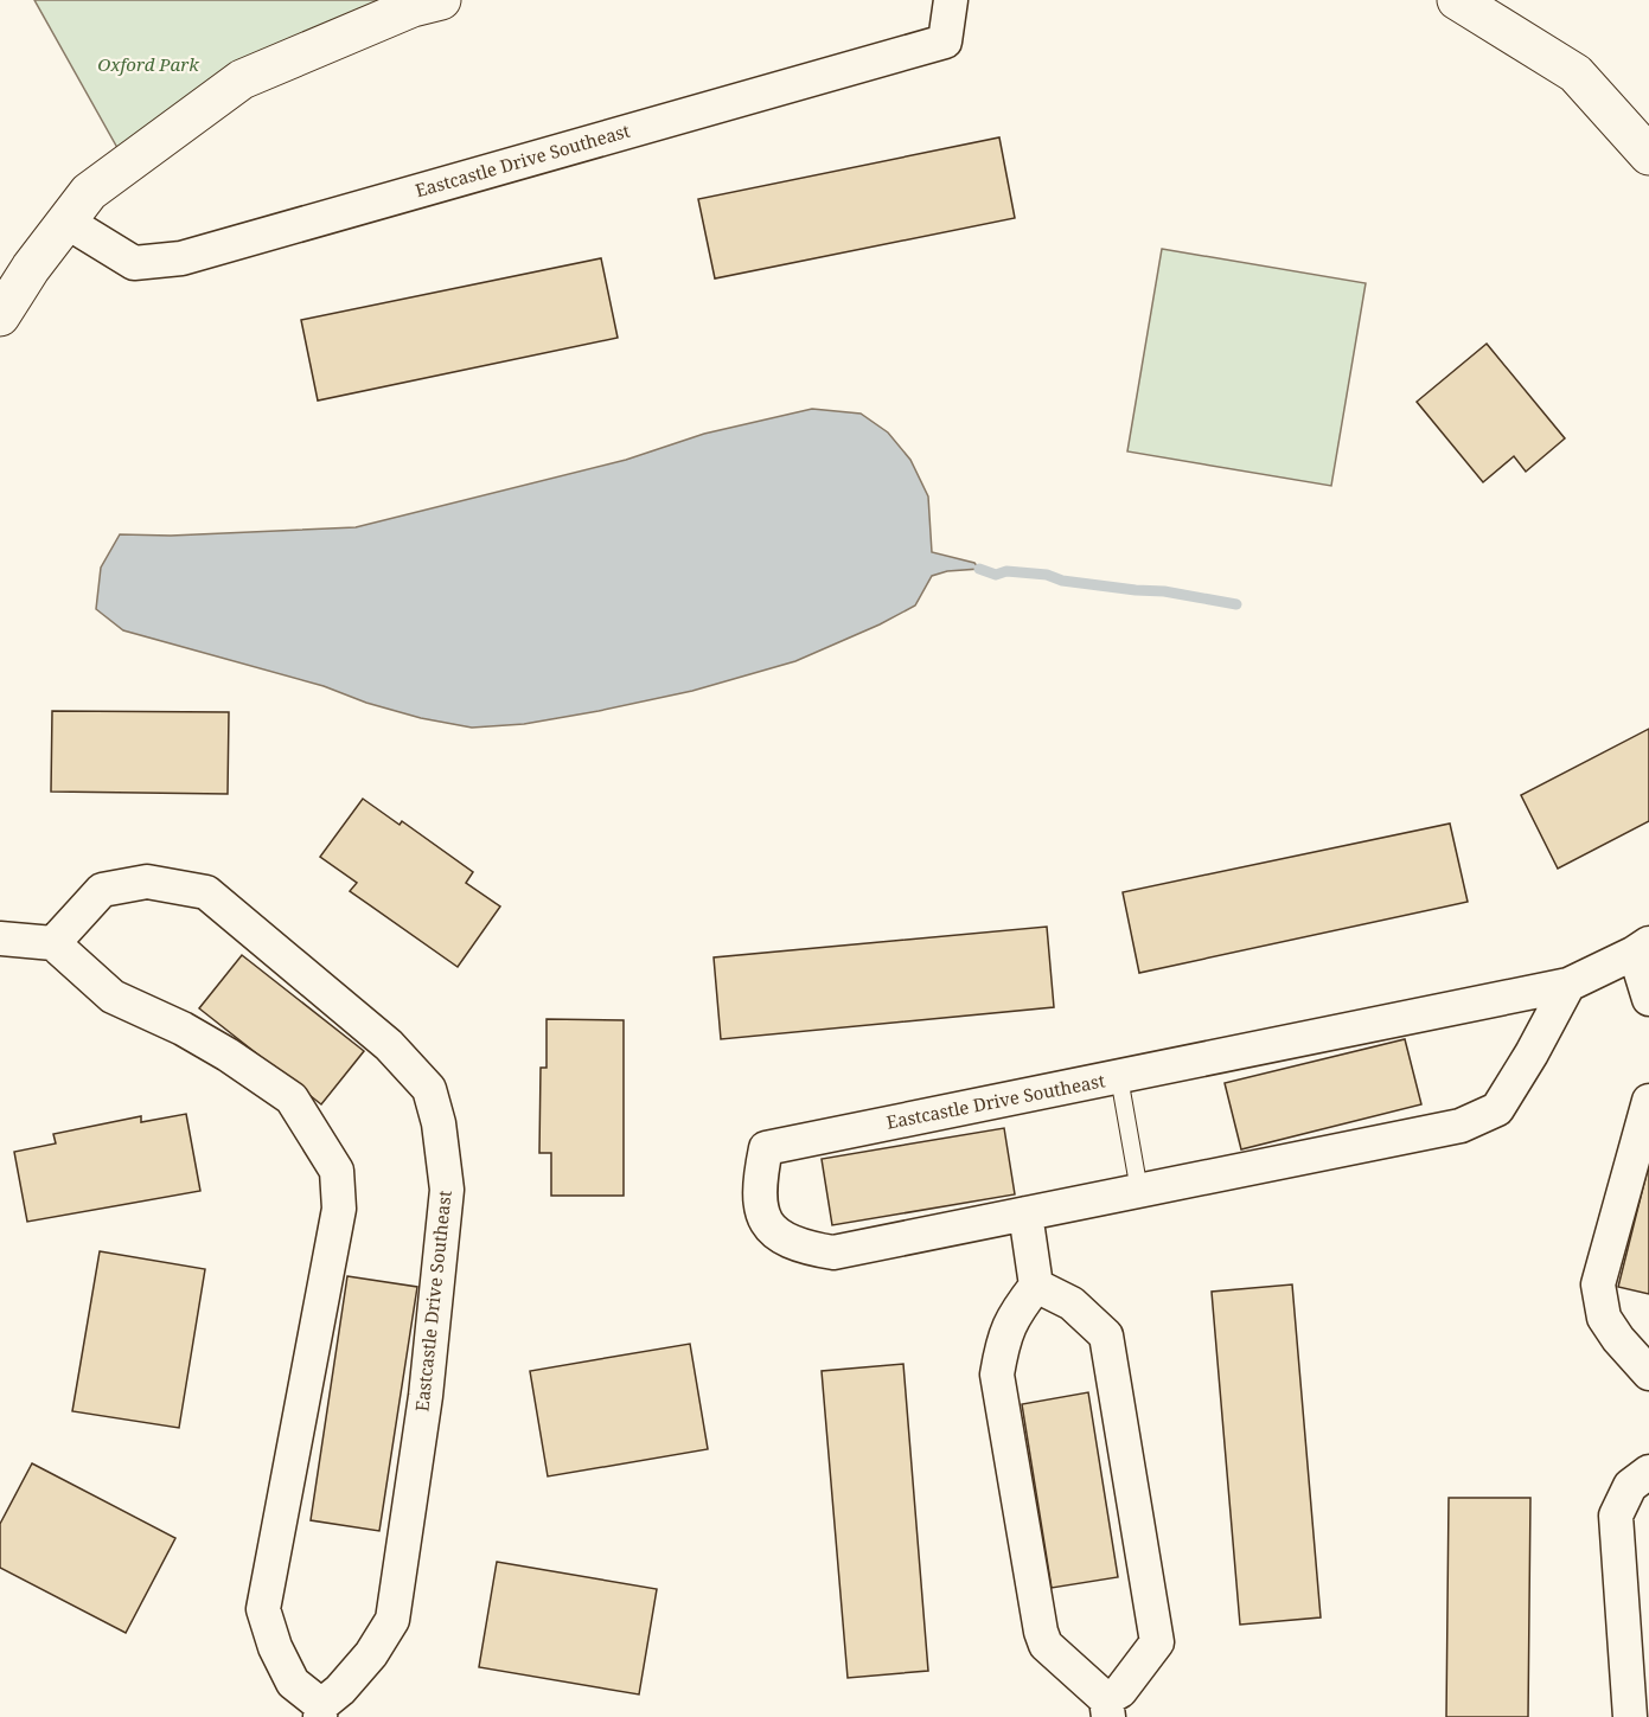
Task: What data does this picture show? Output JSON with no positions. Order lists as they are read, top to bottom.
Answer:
{
  "streets": {
    "street": ["Eastcastle Drive Southeast"]
  },
  "parks": ["Oxford Park"]
}
